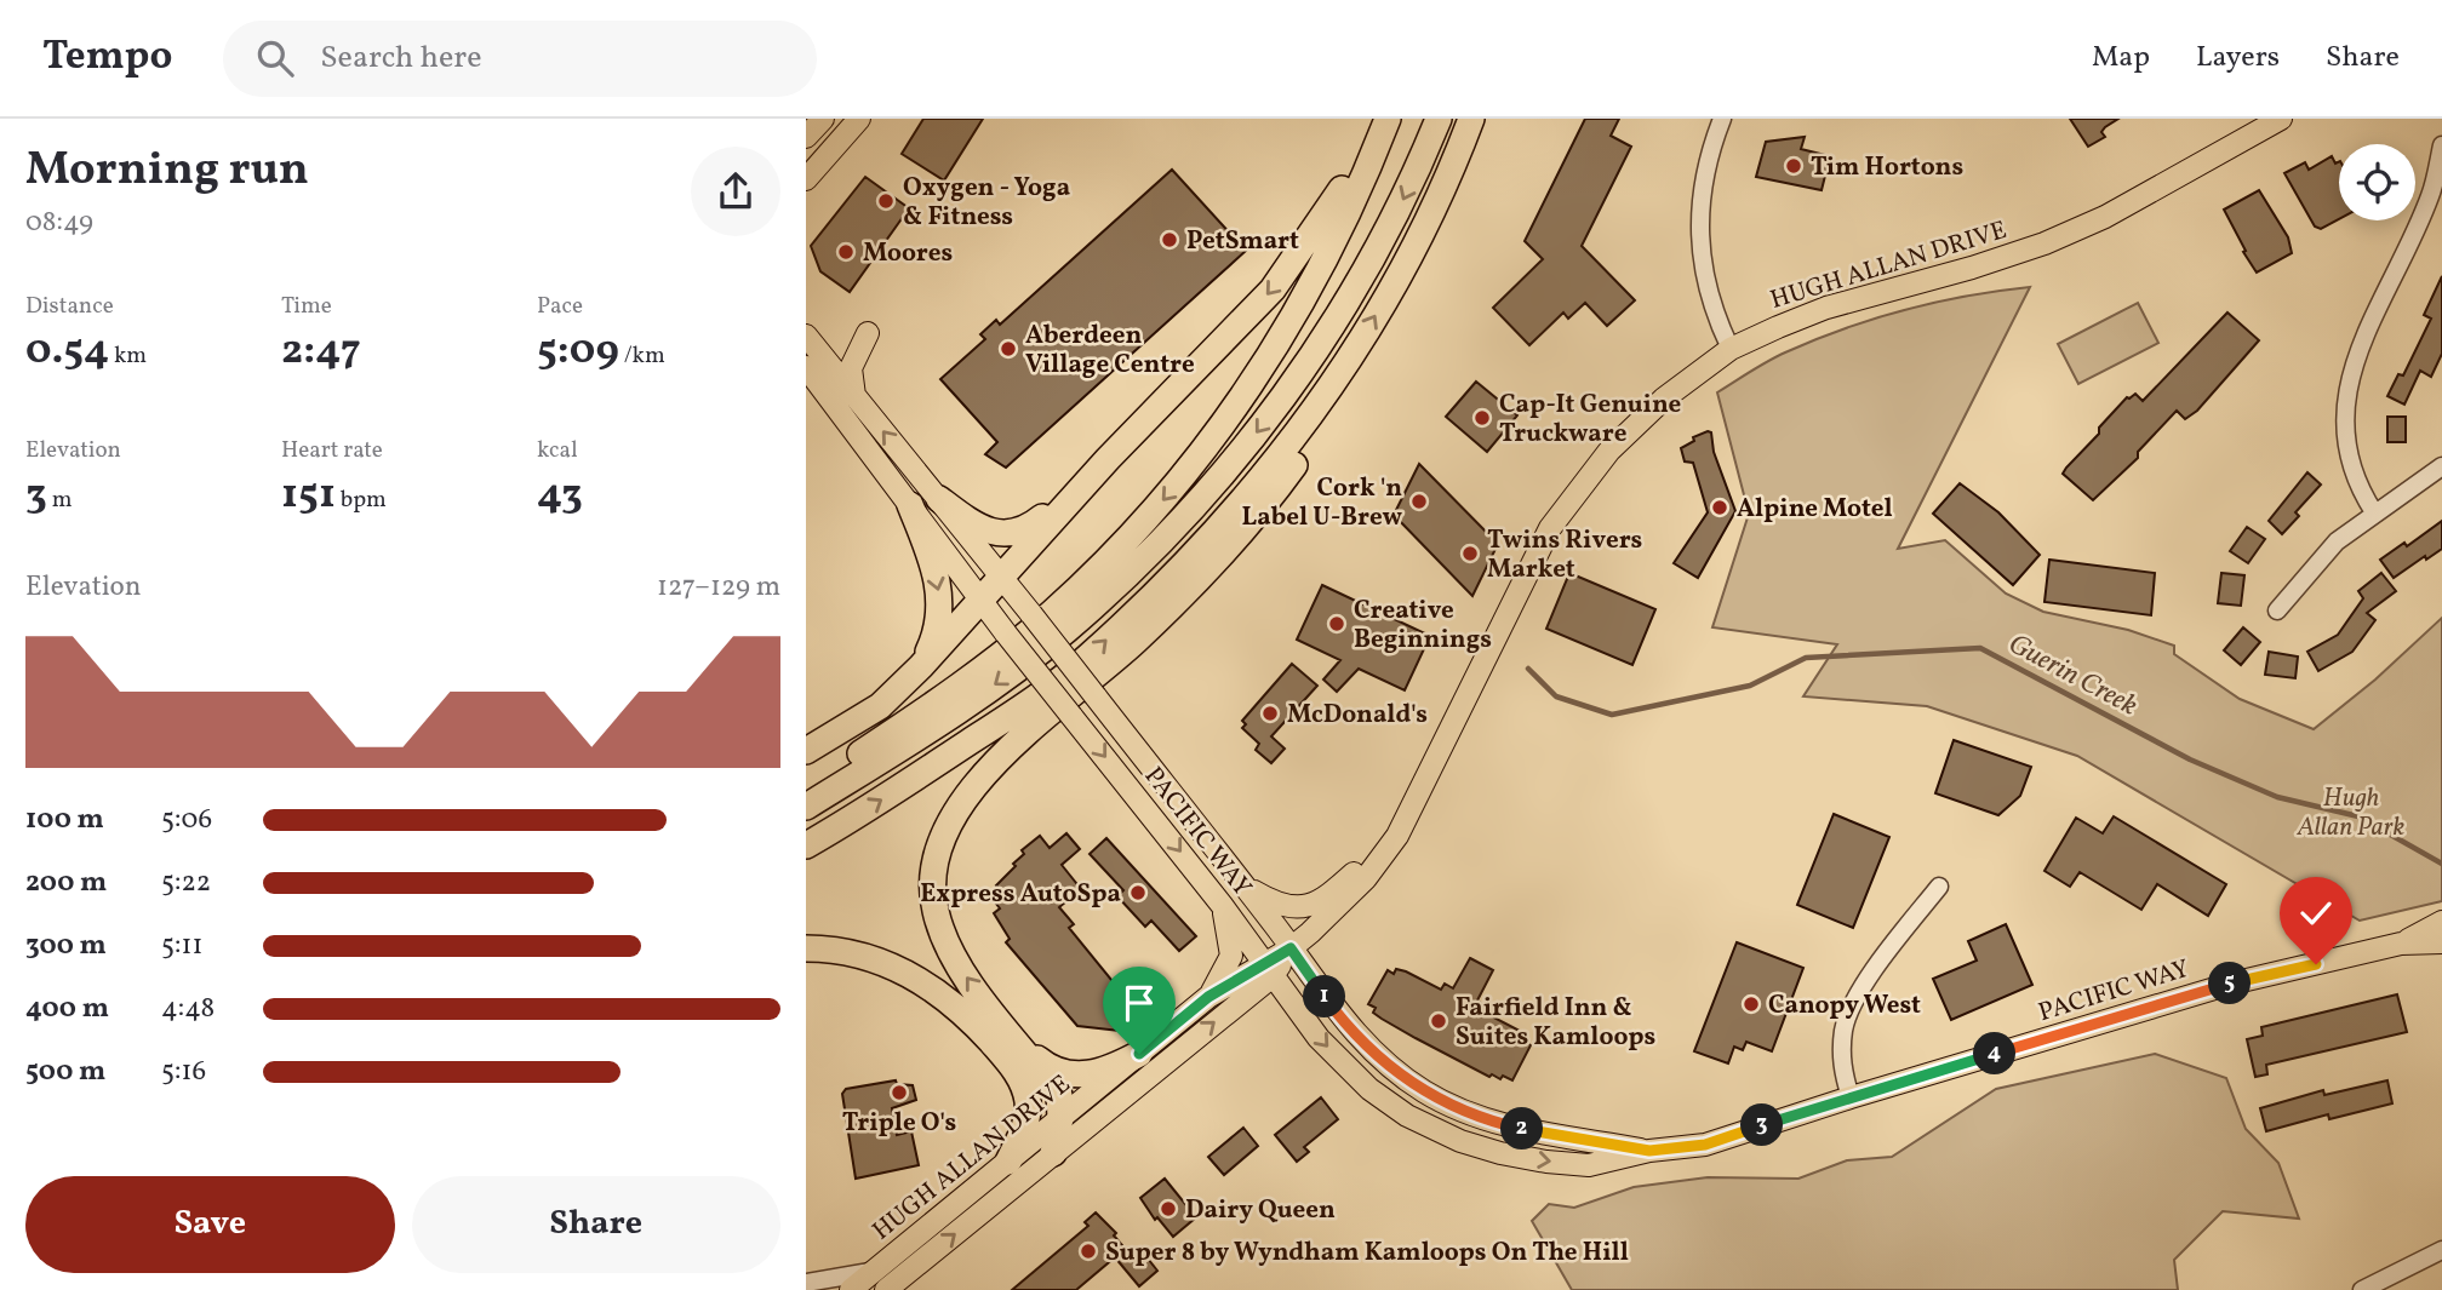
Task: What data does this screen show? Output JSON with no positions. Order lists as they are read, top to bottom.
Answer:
{
  "streets": {
    "main road": ["HUGH ALLAN DRIVE", "PACIFIC WAY"]
  },
  "crossings": [
    ["HUGH ALLAN DRIVE", "PACIFIC WAY"]
  ],
  "water": ["Guerin Creek"],
  "parks": ["Hugh Allan Park"],
  "places": [
    "Tim Hortons",
    "Oxygen - Yoga & Fitness",
    "PetSmart",
    "Moores",
    "Aberdeen Village Centre",
    "Cap-It Genuine Truckware",
    "Cork 'n Label U-Brew",
    "Alpine Motel",
    "Twins Rivers Market",
    "Creative Beginnings",
    "McDonald's",
    "Express AutoSpa",
    "Canopy West",
    "Fairfield Inn & Suites Kamloops",
    "Triple O's",
    "Dairy Queen",
    "Super 8 by Wyndham Kamloops On The Hill"
  ],
  "page": {
    "header": "Tempo",
    "search": "Search here",
    "nav": ["Map", "Layers", "Share"],
    "heading": ["Morning run", "08:49"],
    "stats": [
      ["Distance", "0.54 km"],
      ["Time", "2:47"],
      ["Pace", "5:09 /km"],
      ["Elevation", "3 m"],
      ["Heart rate", "151 bpm"],
      ["kcal", "43"]
    ],
    "chart": ["Elevation", "127–129 m"],
    "list": [
      {
        "name": "100 m",
        "note": "5:06"
      },
      {
        "name": "200 m",
        "note": "5:22"
      },
      {
        "name": "300 m",
        "note": "5:11"
      },
      {
        "name": "400 m",
        "note": "4:48"
      },
      {
        "name": "500 m",
        "note": "5:16"
      }
    ],
    "pins": [
      "5",
      "1",
      "4",
      "3",
      "2"
    ],
    "buttons": ["Save", "Share"]
  }
}
